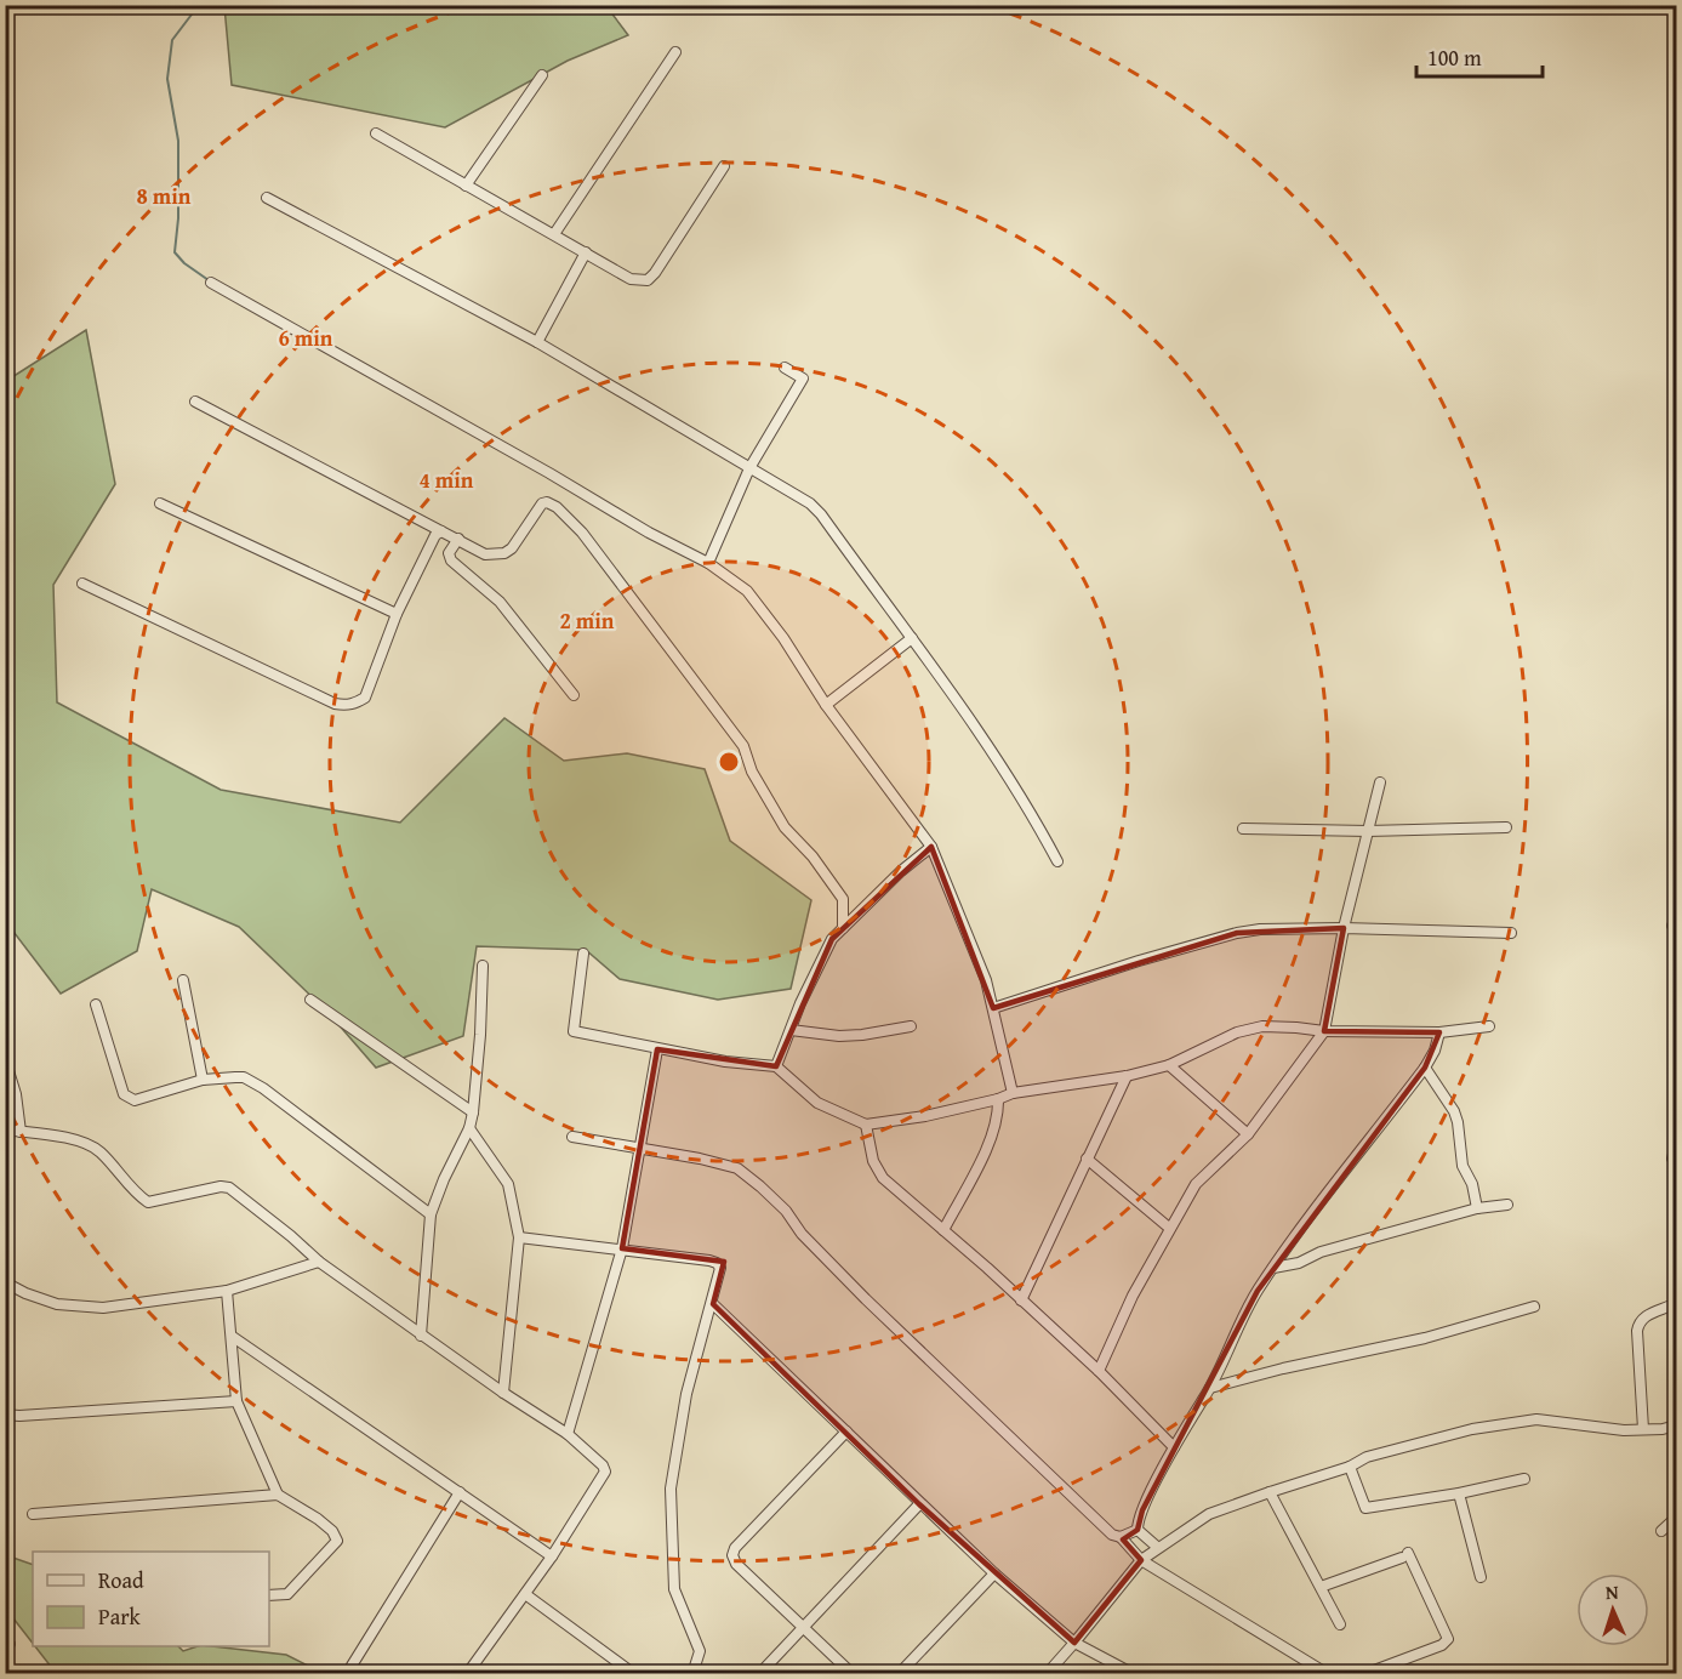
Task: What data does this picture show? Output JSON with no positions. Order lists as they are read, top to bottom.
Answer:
{
  "legend": ["Road", "Park"],
  "scale_bar": "100 m",
  "north": "top",
  "rings": [
    "8 min",
    "6 min",
    "4 min",
    "2 min"
  ]
}
